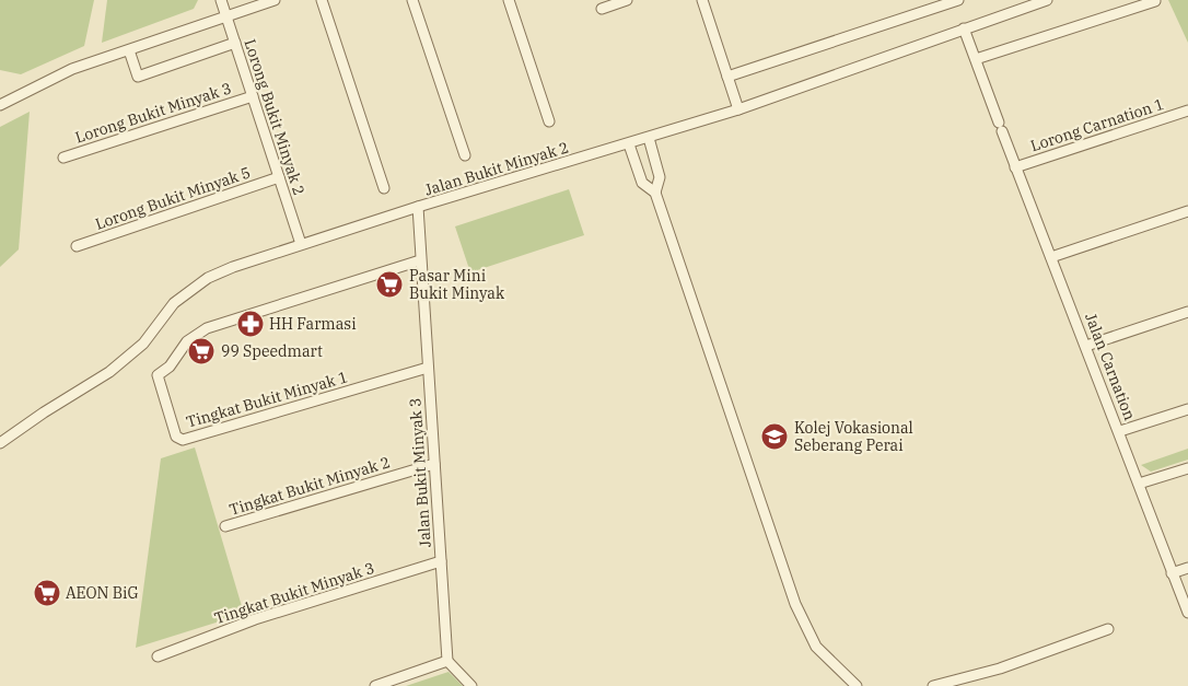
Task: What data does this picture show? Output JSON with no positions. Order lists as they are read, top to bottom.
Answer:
{
  "streets": {
    "street": [
      "Lorong Bukit Minyak 3",
      "Lorong Bukit Minyak 2",
      "Lorong Carnation 1",
      "Jalan Bukit Minyak 2",
      "Lorong Bukit Minyak 5",
      "Jalan Carnation",
      "Tingkat Bukit Minyak 1",
      "Jalan Bukit Minyak 3",
      "Tingkat Bukit Minyak 2",
      "Tingkat Bukit Minyak 3"
    ]
  },
  "crossings": [
    ["Lorong Bukit Minyak 3", "Lorong Bukit Minyak 2"],
    ["Lorong Bukit Minyak 2", "Jalan Bukit Minyak 2"],
    ["Lorong Bukit Minyak 2", "Lorong Bukit Minyak 5"],
    ["Lorong Carnation 1", "Jalan Carnation"],
    ["Jalan Bukit Minyak 2", "Jalan Carnation"],
    ["Jalan Bukit Minyak 2", "Jalan Bukit Minyak 3"],
    ["Tingkat Bukit Minyak 1", "Jalan Bukit Minyak 3"],
    ["Jalan Bukit Minyak 3", "Tingkat Bukit Minyak 2"],
    ["Jalan Bukit Minyak 3", "Tingkat Bukit Minyak 3"]
  ],
  "places": {
    "supermarket": ["Pasar Mini Bukit Minyak", "99 Speedmart", "AEON BiG"],
    "pharmacy": ["HH Farmasi"],
    "school or university": ["Kolej Vokasional Seberang Perai"]
  }
}
